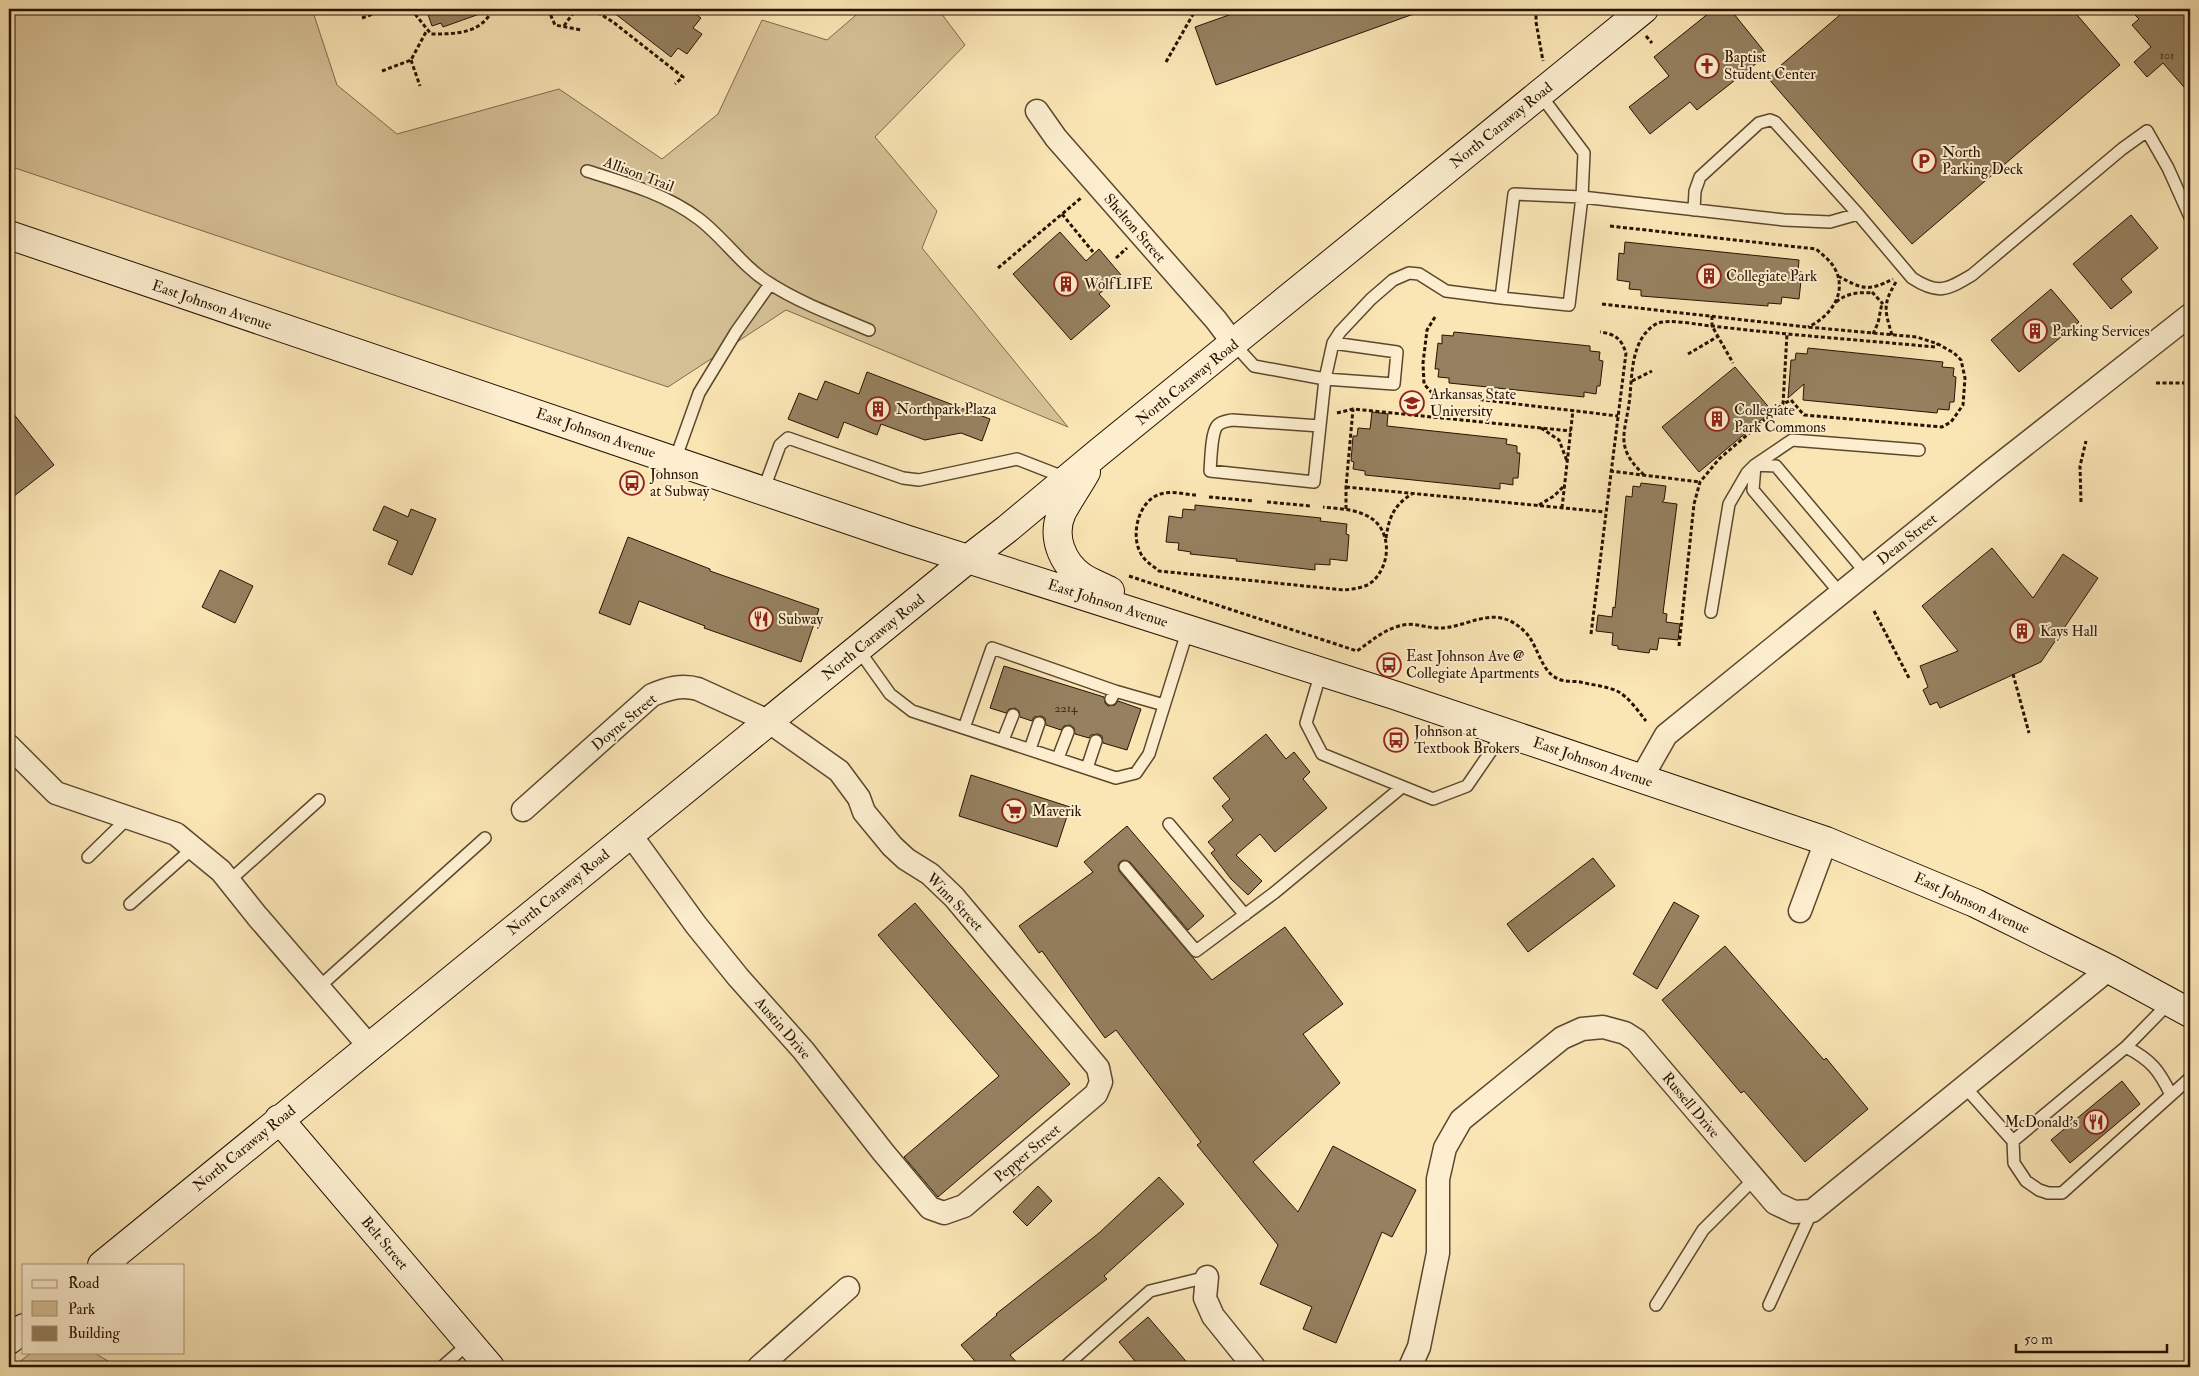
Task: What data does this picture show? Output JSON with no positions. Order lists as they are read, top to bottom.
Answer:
{
  "streets": {
    "main road": ["North Caraway Road", "East Johnson Avenue", "Belt Street"],
    "street": [
      "Shelton Street",
      "Dean Street",
      "Doyne Street",
      "Winn Street",
      "Austin Drive",
      "Russell Drive",
      "Pepper Street"
    ],
    "lane": ["Allison Trail"]
  },
  "crossings": [
    ["North Caraway Road", "Shelton Street"],
    ["North Caraway Road", "East Johnson Avenue"],
    ["North Caraway Road", "Doyne Street"],
    ["North Caraway Road", "Winn Street"],
    ["North Caraway Road", "Austin Drive"],
    ["North Caraway Road", "Belt Street"],
    ["East Johnson Avenue", "Dean Street"],
    ["Doyne Street", "Winn Street"],
    ["Winn Street", "Pepper Street"],
    ["Austin Drive", "Pepper Street"]
  ],
  "places": {
    "church": ["Baptist Student Center"],
    "parking": ["North Parking Deck"],
    "building": [
      "Collegiate Park",
      "WolfLIFE",
      "Parking Services",
      "Northpark Plaza",
      "Collegiate Park Commons",
      "Kays Hall"
    ],
    "school or university": ["Arkansas State University"],
    "bus stop": ["Johnson at Subway", "East Johnson Ave @ Collegiate Apartments", "Johnson at Textbook Brokers"],
    "restaurant": ["Subway", "McDonald's"],
    "supermarket": ["Maverik"]
  },
  "house_numbers": ["101", "2214"],
  "legend": ["Road", "Park", "Building"],
  "scale_bar": "50 m"
}
